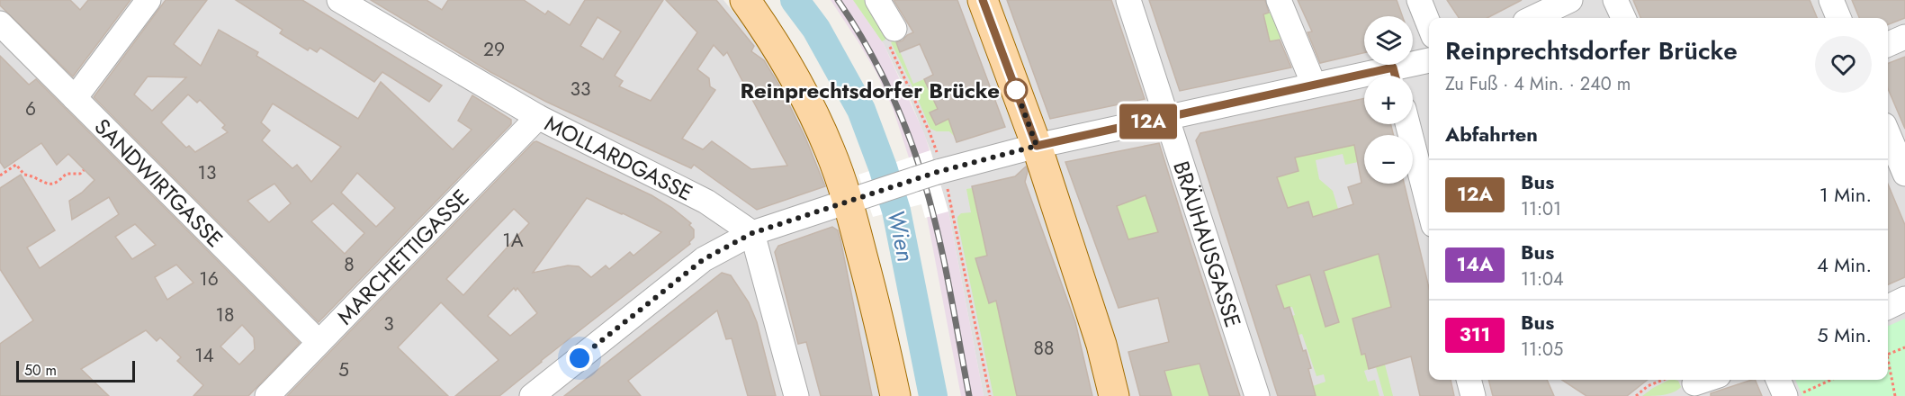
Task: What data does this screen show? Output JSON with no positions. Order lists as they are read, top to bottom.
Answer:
{
  "streets": {
    "street": [
      "MOLLARDGASSE",
      "SANDWIRTGASSE",
      "BRÄUHAUSGASSE",
      "MARCHETTIGASSE"
    ]
  },
  "crossings": [
    ["MOLLARDGASSE", "MARCHETTIGASSE"],
    ["SANDWIRTGASSE", "MARCHETTIGASSE"]
  ],
  "water": ["Wien"],
  "places": ["Reinprechtsdorfer Brücke"],
  "lines": ["bus line 12A"],
  "house_numbers": [
    "29",
    "33",
    "6",
    "13",
    "1A",
    "8",
    "16",
    "18",
    "3",
    "88",
    "14",
    "5"
  ],
  "scale_bar": "50 m",
  "page": {
    "on_map": "12A",
    "map_buttons": ["+", "−"],
    "heading": [
      ["Reinprechtsdorfer Brücke", "Zu Fuß · 4 Min. · 240 m"],
      "Abfahrten"
    ],
    "list": [
      {
        "mark": "12A",
        "name": "Bus",
        "note": "11:01",
        "value": "1 Min."
      },
      {
        "mark": "14A",
        "name": "Bus",
        "note": "11:04",
        "value": "4 Min."
      },
      {
        "mark": "311",
        "name": "Bus",
        "note": "11:05",
        "value": "5 Min."
      }
    ],
    "scale": "50 m"
  }
}
